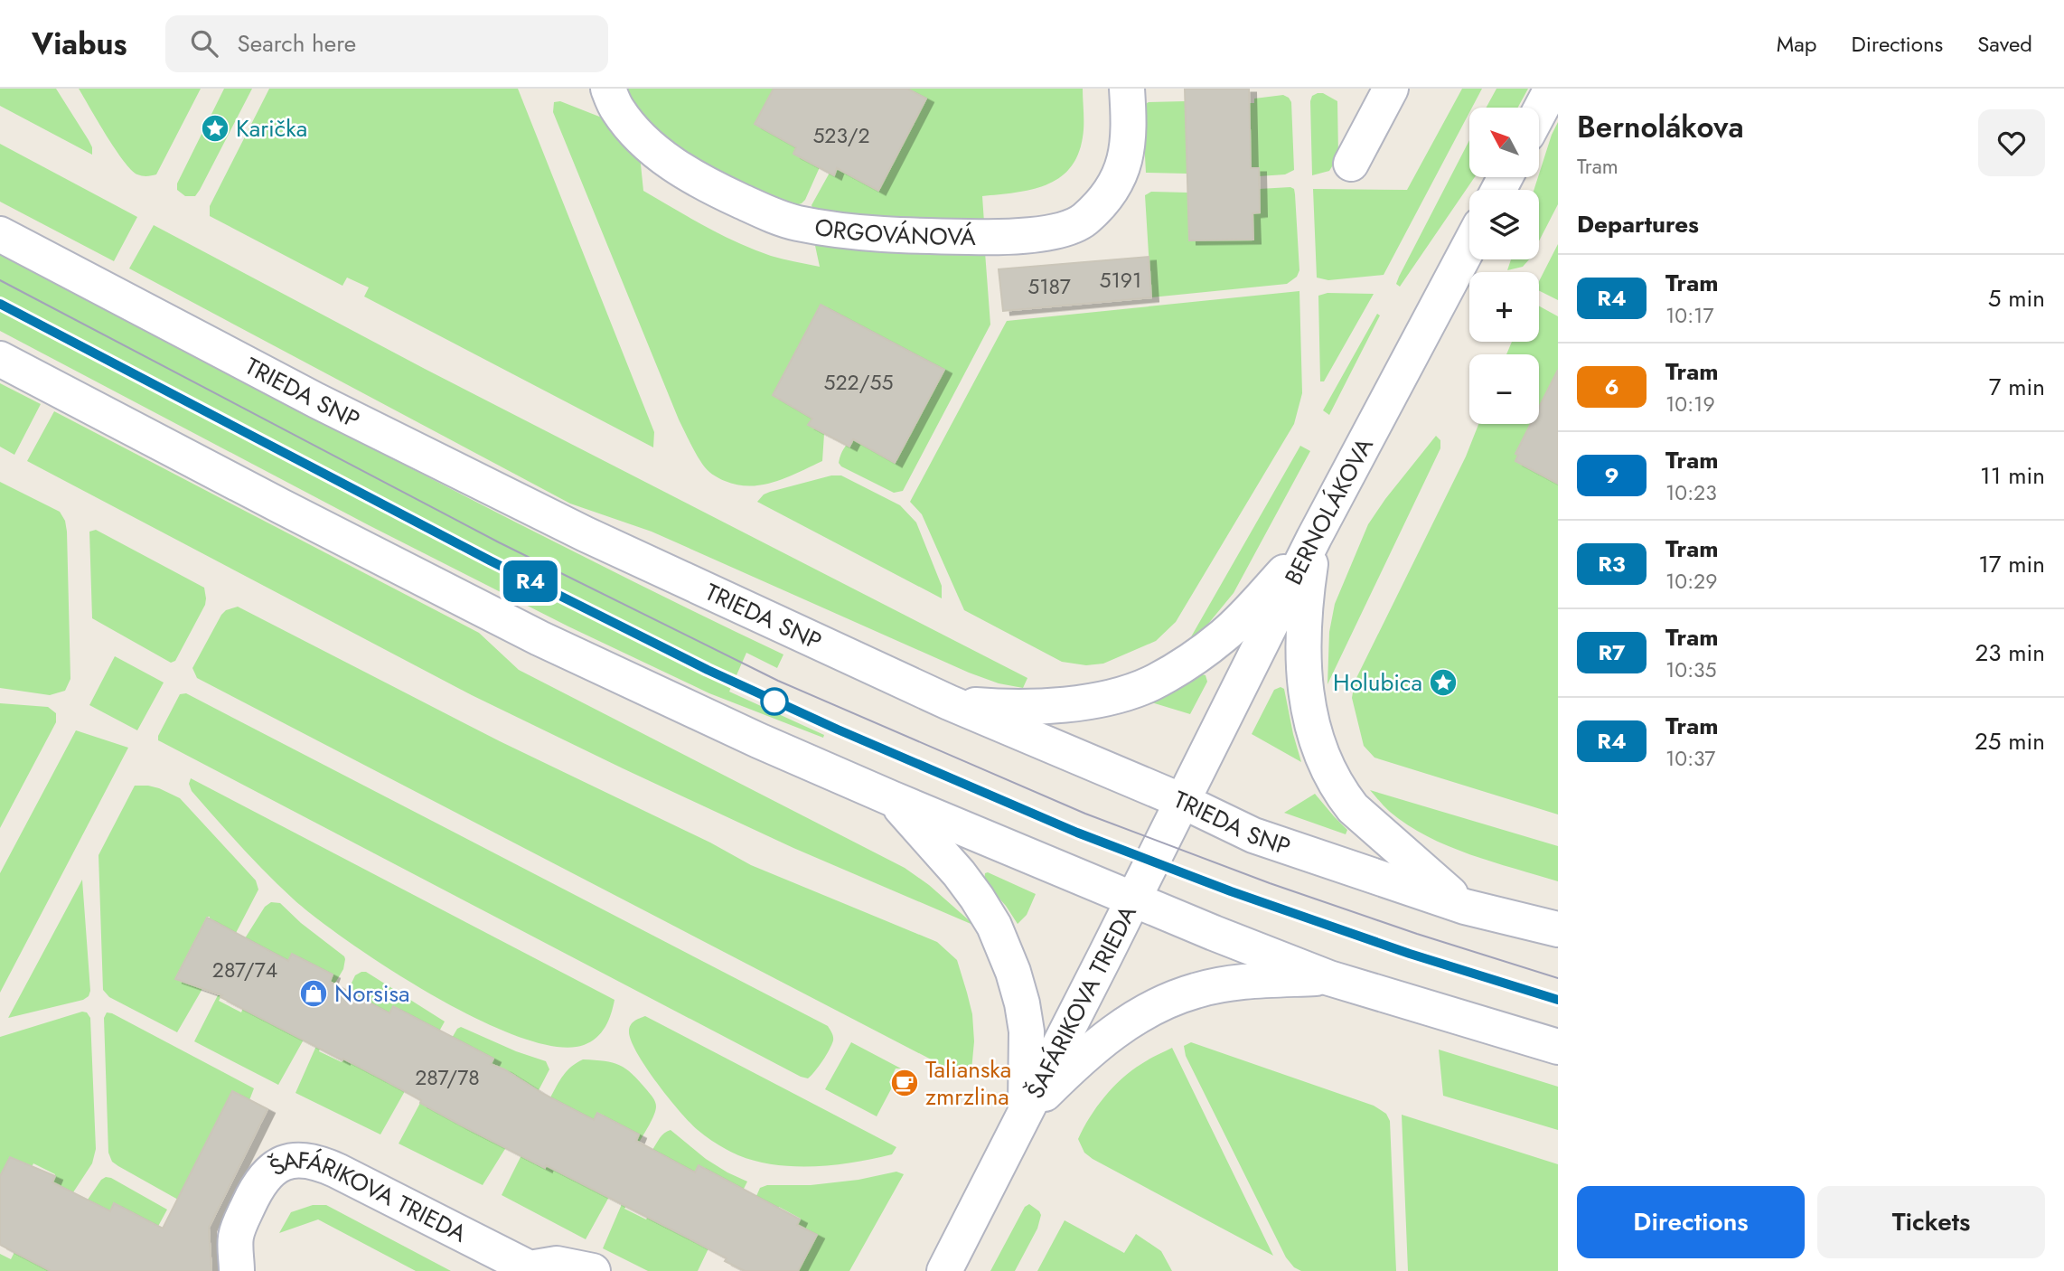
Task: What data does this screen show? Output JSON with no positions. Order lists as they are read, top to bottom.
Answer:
{
  "streets": {
    "street": [
      "ORGOVÁNOVÁ",
      "TRIEDA SNP",
      "BERNOLÁKOVA",
      "ŠAFÁRIKOVA TRIEDA"
    ]
  },
  "crossings": [
    ["TRIEDA SNP", "BERNOLÁKOVA"],
    ["TRIEDA SNP", "ŠAFÁRIKOVA TRIEDA"],
    ["BERNOLÁKOVA", "ŠAFÁRIKOVA TRIEDA"]
  ],
  "places": {
    "place": ["Karička", "Holubica"],
    "shop": ["Norsisa"],
    "cafe": ["Talianska zmrzlina"]
  },
  "lines": ["tram line R4"],
  "house_numbers": [
    "523/2",
    "5191",
    "5187",
    "522/55",
    "287/74",
    "287/78"
  ],
  "north": "top left",
  "page": {
    "header": "Viabus",
    "search": "Search here",
    "nav": ["Map", "Directions", "Saved"],
    "on_map": "R4",
    "heading": [
      ["Bernolákova", "Tram"],
      "Departures"
    ],
    "map_buttons": ["+", "−"],
    "list": [
      {
        "mark": "R4",
        "name": "Tram",
        "note": "10:17",
        "value": "5 min"
      },
      {
        "mark": "6",
        "name": "Tram",
        "note": "10:19",
        "value": "7 min"
      },
      {
        "mark": "9",
        "name": "Tram",
        "note": "10:23",
        "value": "11 min"
      },
      {
        "mark": "R3",
        "name": "Tram",
        "note": "10:29",
        "value": "17 min"
      },
      {
        "mark": "R7",
        "name": "Tram",
        "note": "10:35",
        "value": "23 min"
      },
      {
        "mark": "R4",
        "name": "Tram",
        "note": "10:37",
        "value": "25 min"
      }
    ],
    "buttons": ["Directions", "Tickets"]
  }
}
